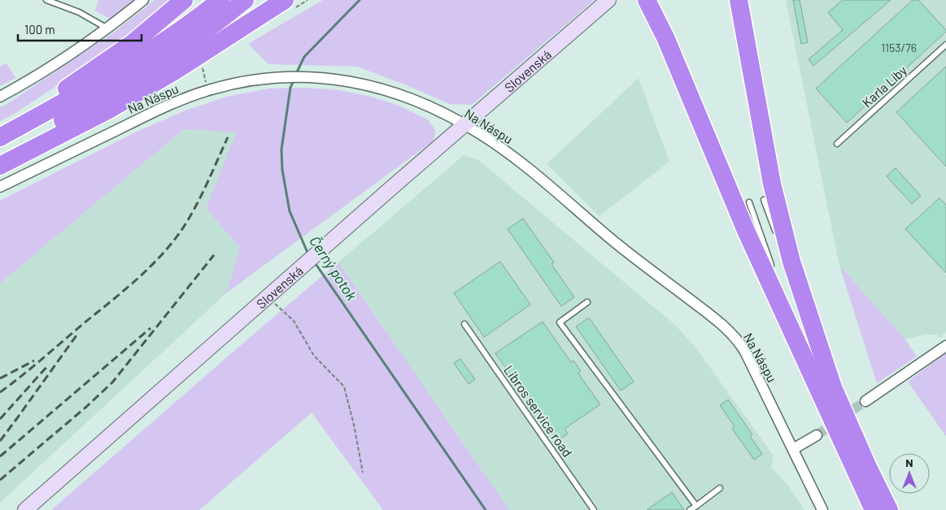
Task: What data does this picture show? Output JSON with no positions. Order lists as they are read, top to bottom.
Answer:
{
  "streets": {
    "street": ["Slovenská", "Na Náspu"],
    "lane": ["Karla Líby", "Libros service road"]
  },
  "crossings": [
    ["Slovenská", "Na Náspu"]
  ],
  "water": ["Černý potok"],
  "house_numbers": ["1153/76"],
  "scale_bar": "100 m",
  "north": "top"
}
